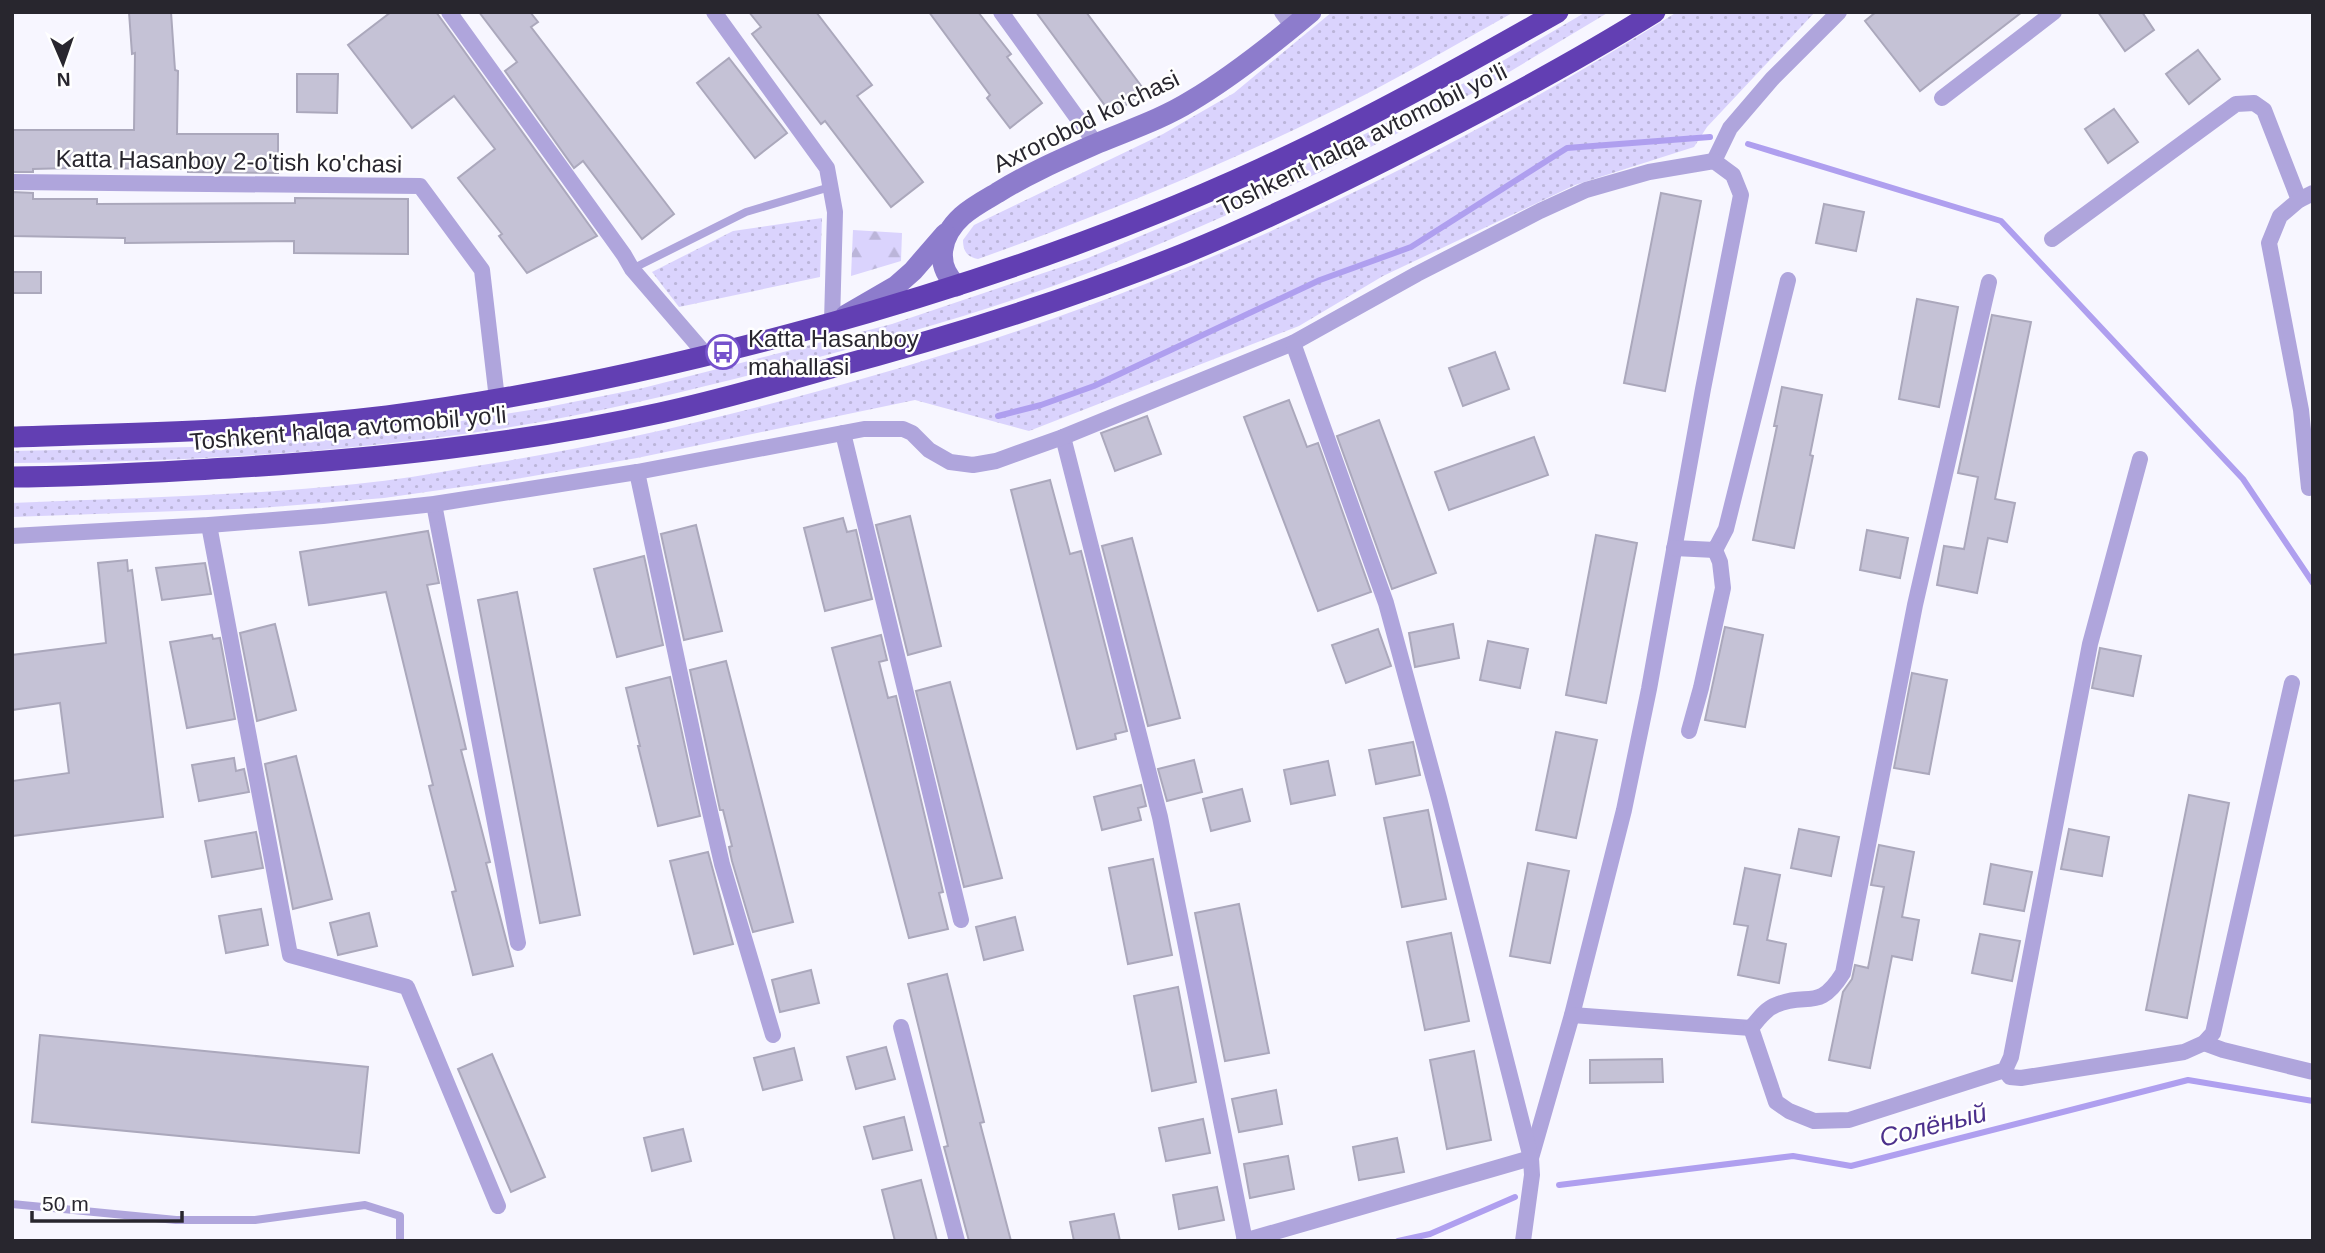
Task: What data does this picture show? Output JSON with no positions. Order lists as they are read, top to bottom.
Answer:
{
  "streets": {
    "highway": ["Toshkent halqa avtomobil yo'li"],
    "street": ["Axrorobod ko'chasi", "Katta Hasanboy 2-o'tish ko'chasi"]
  },
  "crossings": [
    ["Axrorobod ko'chasi", "Toshkent halqa avtomobil yo'li"],
    ["Toshkent halqa avtomobil yo'li", "Katta Hasanboy 2-o'tish ko'chasi"]
  ],
  "water": ["Солёный"],
  "places": {
    "bus stop": ["Katta Hasanboy mahallasi"]
  },
  "scale_bar": "50 m",
  "north": "bottom"
}
